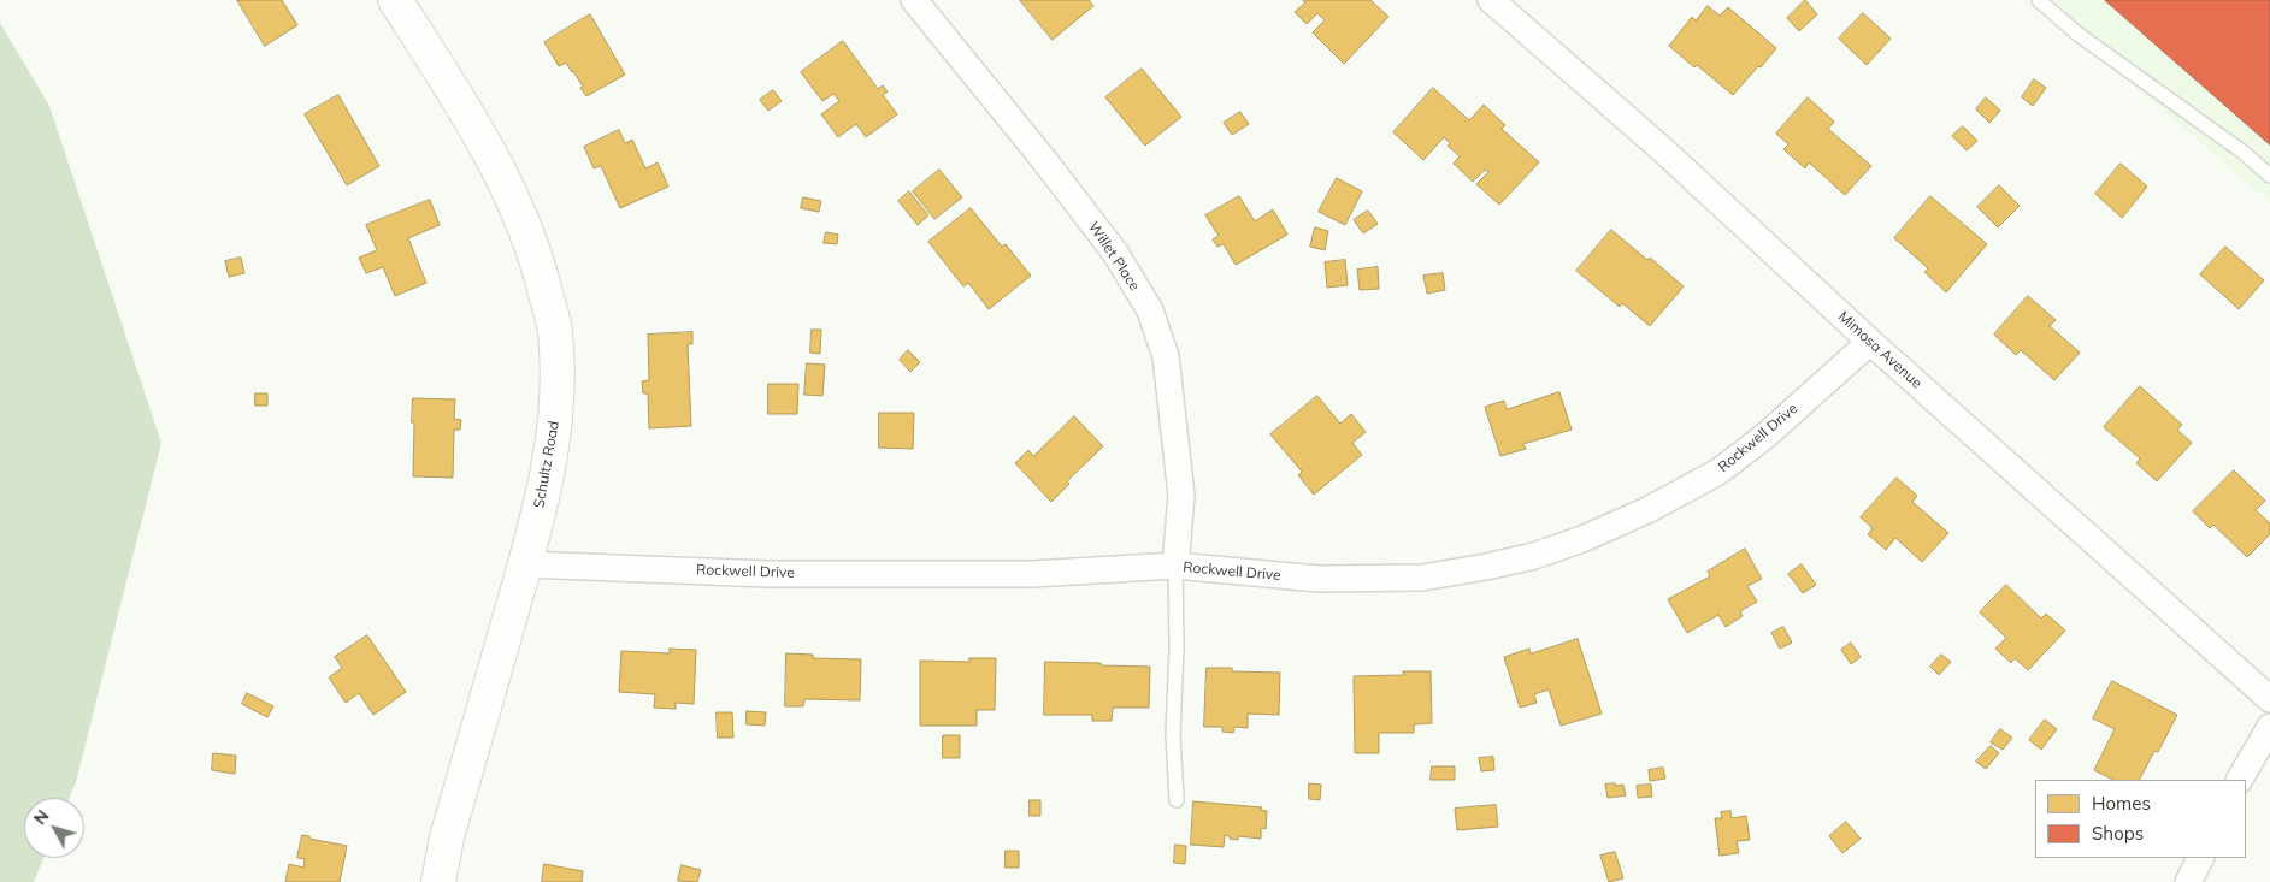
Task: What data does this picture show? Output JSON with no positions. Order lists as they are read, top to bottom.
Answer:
{
  "streets": {
    "street": [
      "Willet Place",
      "Mimosa Avenue",
      "Rockwell Drive",
      "Schultz Road"
    ]
  },
  "crossings": [
    ["Willet Place", "Rockwell Drive"],
    ["Mimosa Avenue", "Rockwell Drive"],
    ["Rockwell Drive", "Schultz Road"]
  ],
  "legend": ["Homes", "Shops"],
  "north": "top left"
}
